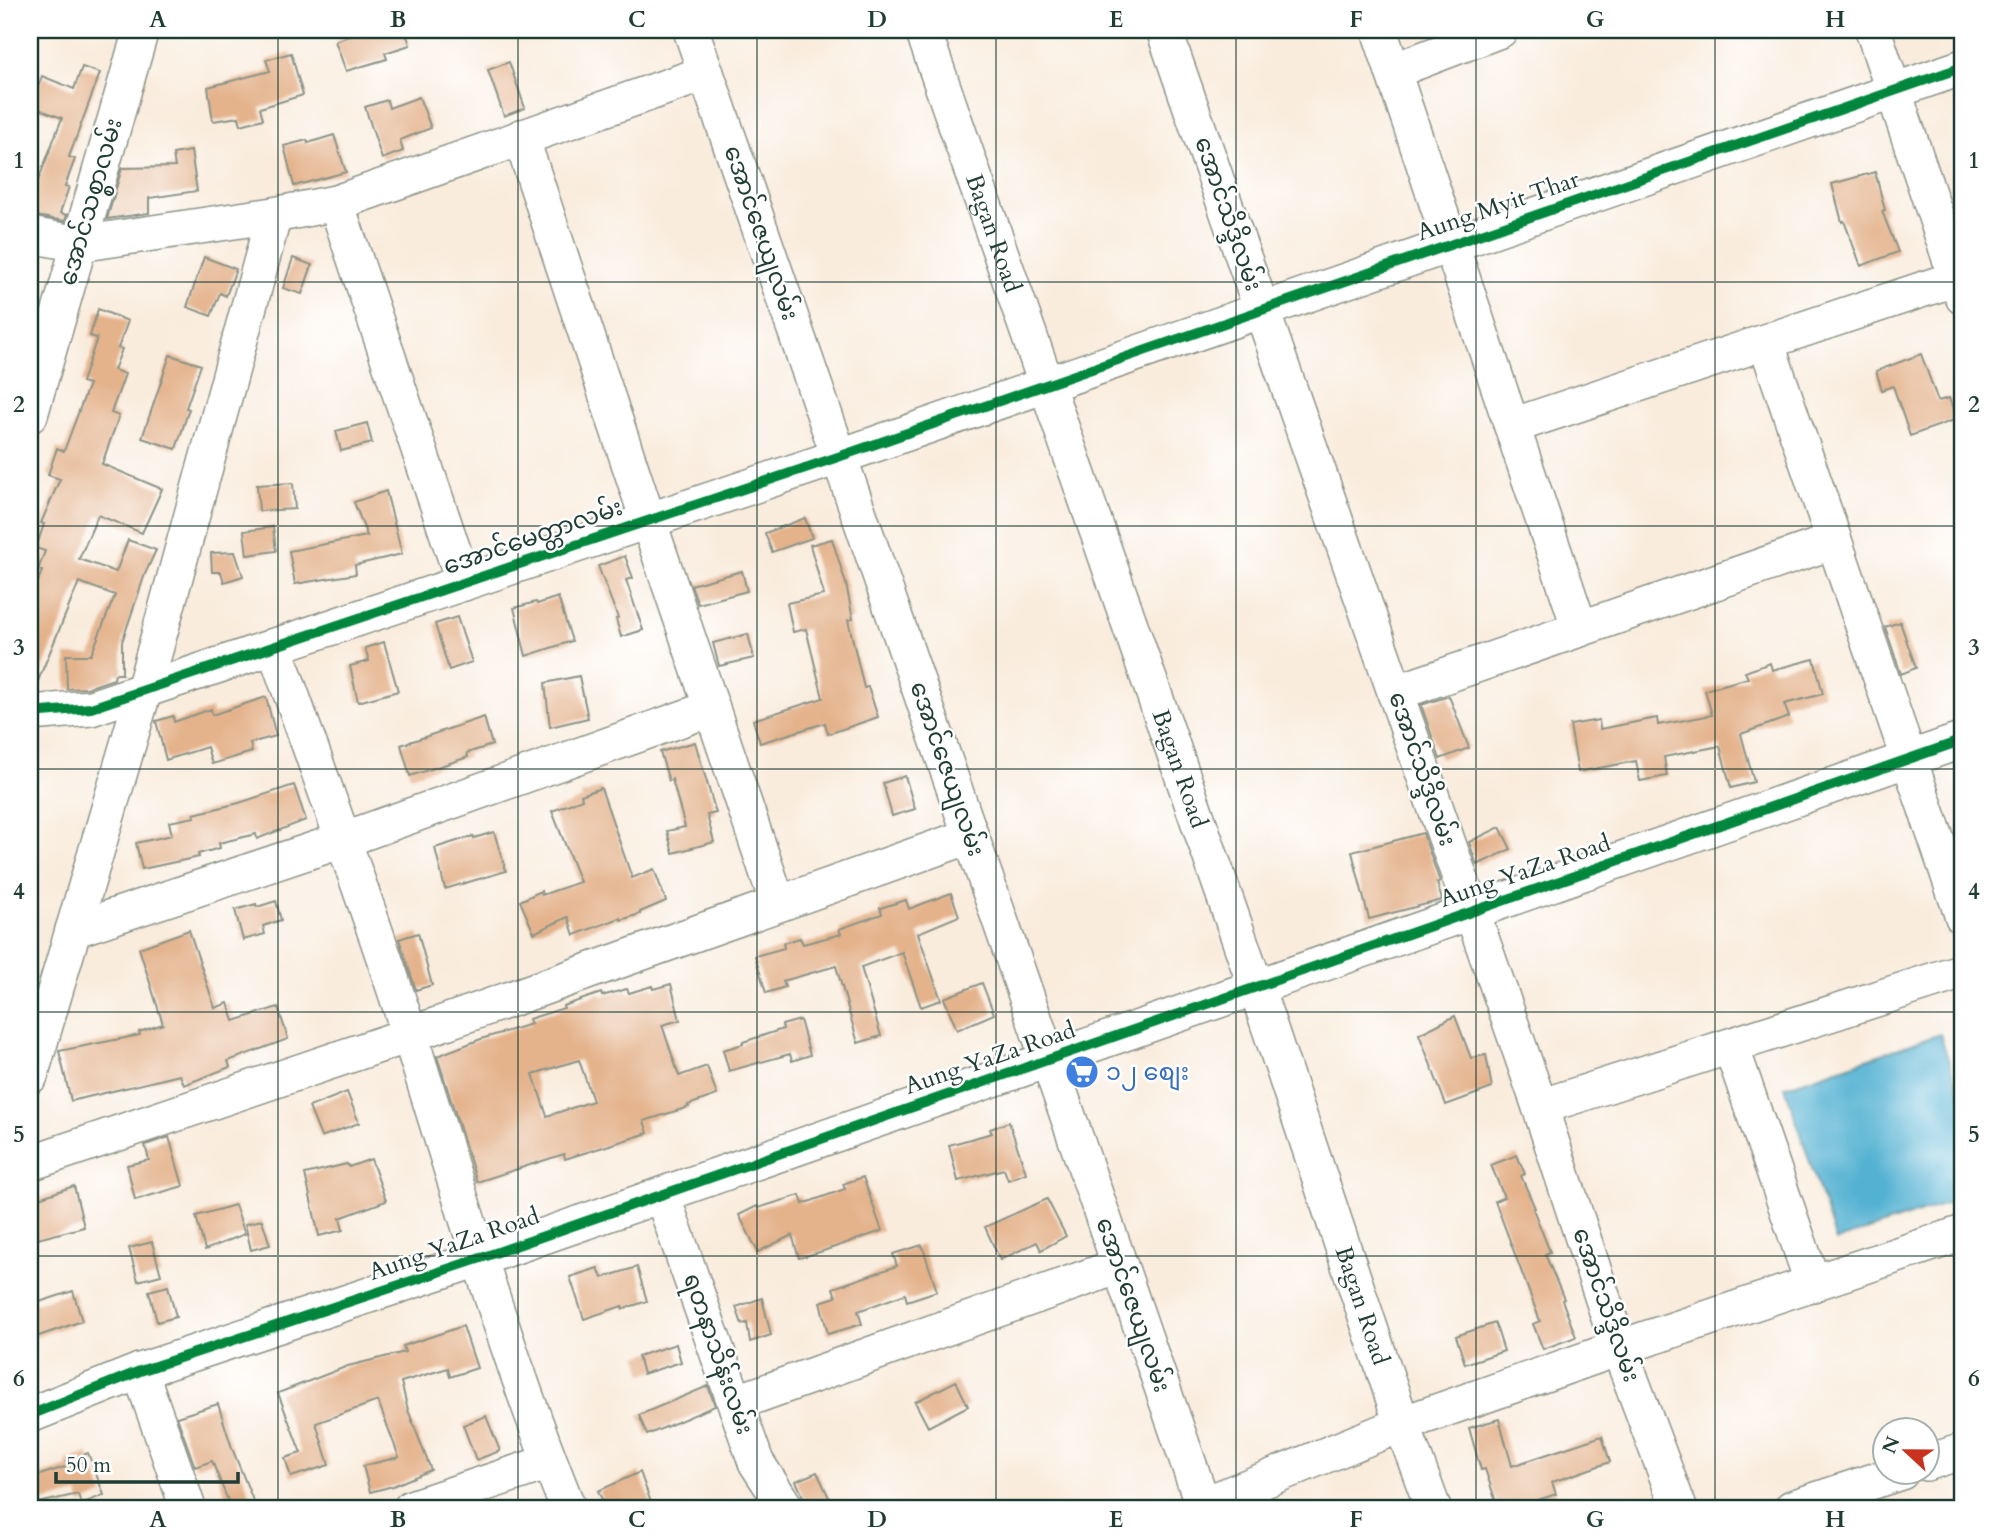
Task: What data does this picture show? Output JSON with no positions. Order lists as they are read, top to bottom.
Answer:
{
  "streets": {
    "street": [
      "အောင်သစ္စာလမ်း",
      "Aung Myit Thar",
      "အောင်သိဒ္ဒိလမ်း",
      "အောင်ဇေယျလမ်း",
      "Bagan Road",
      "အောင်မေတ္တာလမ်း",
      "Aung YaZa Road",
      "ရတနာသိန်းလမ်း"
    ]
  },
  "crossings": [
    ["Aung Myit Thar", "အောင်သိဒ္ဒိလမ်း"],
    ["Aung Myit Thar", "Bagan Road"],
    ["Aung Myit Thar", "အောင်မေတ္တာလမ်း"],
    ["အောင်သိဒ္ဒိလမ်း", "Aung YaZa Road"],
    ["အောင်ဇေယျလမ်း", "အောင်မေတ္တာလမ်း"],
    ["အောင်ဇေယျလမ်း", "Aung YaZa Road"],
    ["Bagan Road", "အောင်မေတ္တာလမ်း"],
    ["Bagan Road", "Aung YaZa Road"],
    ["Aung YaZa Road", "ရတနာသိန်းလမ်း"]
  ],
  "places": {
    "supermarket": ["၁၂ စျေး"]
  },
  "scale_bar": "50 m",
  "north": "left",
  "grid": {
    "columns": [
      "A",
      "B",
      "C",
      "D",
      "E",
      "F",
      "G",
      "H"
    ],
    "rows": [
      "1",
      "2",
      "3",
      "4",
      "5",
      "6"
    ]
  }
}
